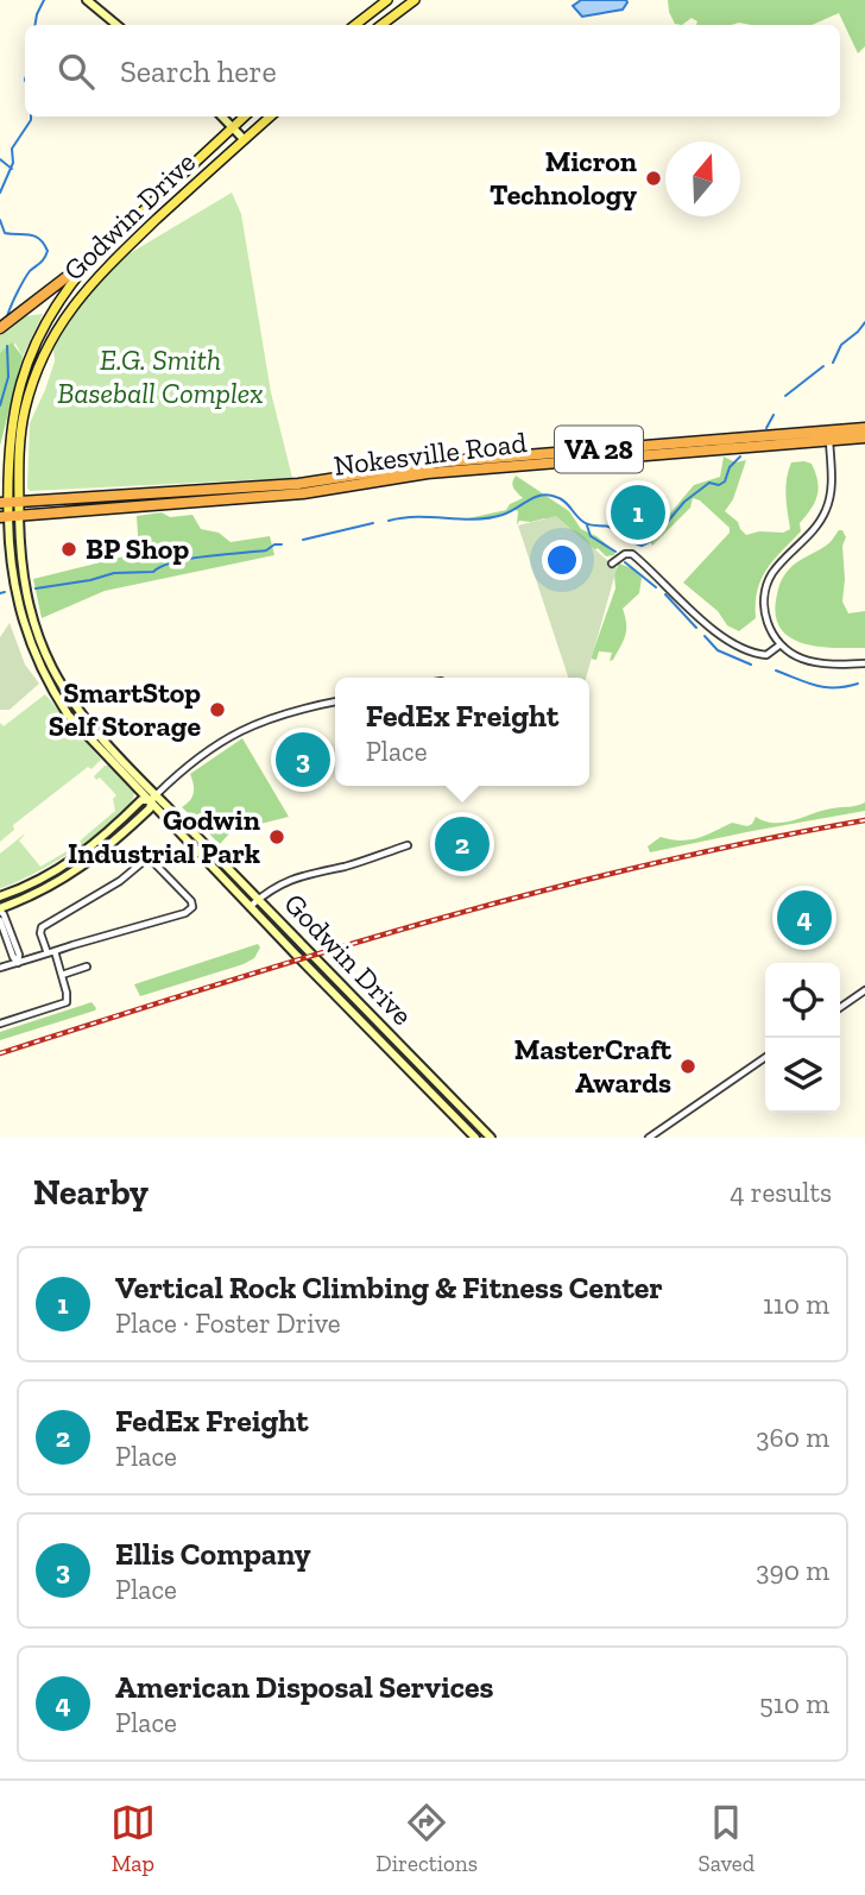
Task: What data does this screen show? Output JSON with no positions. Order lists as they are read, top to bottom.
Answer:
{
  "streets": {
    "highway": ["VA 28", "Nokesville Road"],
    "main road": ["Godwin Drive"]
  },
  "crossings": [
    ["Godwin Drive", "Nokesville Road"]
  ],
  "parks": ["E.G. Smith Baseball Complex"],
  "places": [
    "Micron Technology",
    "BP Shop",
    "SmartStop Self Storage",
    "Godwin Industrial Park",
    "MasterCraft Awards"
  ],
  "north": "top",
  "page": {
    "search": "Search here",
    "pins": [
      "1",
      "3",
      "2",
      "4"
    ],
    "popup": ["FedEx Freight", "Place"],
    "heading": ["Nearby", "4 results"],
    "list": [
      {
        "mark": "1",
        "name": "Vertical Rock Climbing & Fitness Center",
        "note": "Place · Foster Drive",
        "value": "110 m"
      },
      {
        "mark": "2",
        "name": "FedEx Freight",
        "note": "Place",
        "value": "360 m"
      },
      {
        "mark": "3",
        "name": "Ellis Company",
        "note": "Place",
        "value": "390 m"
      },
      {
        "mark": "4",
        "name": "American Disposal Services",
        "note": "Place",
        "value": "510 m"
      }
    ],
    "nav": ["Map", "Directions", "Saved"]
  }
}
